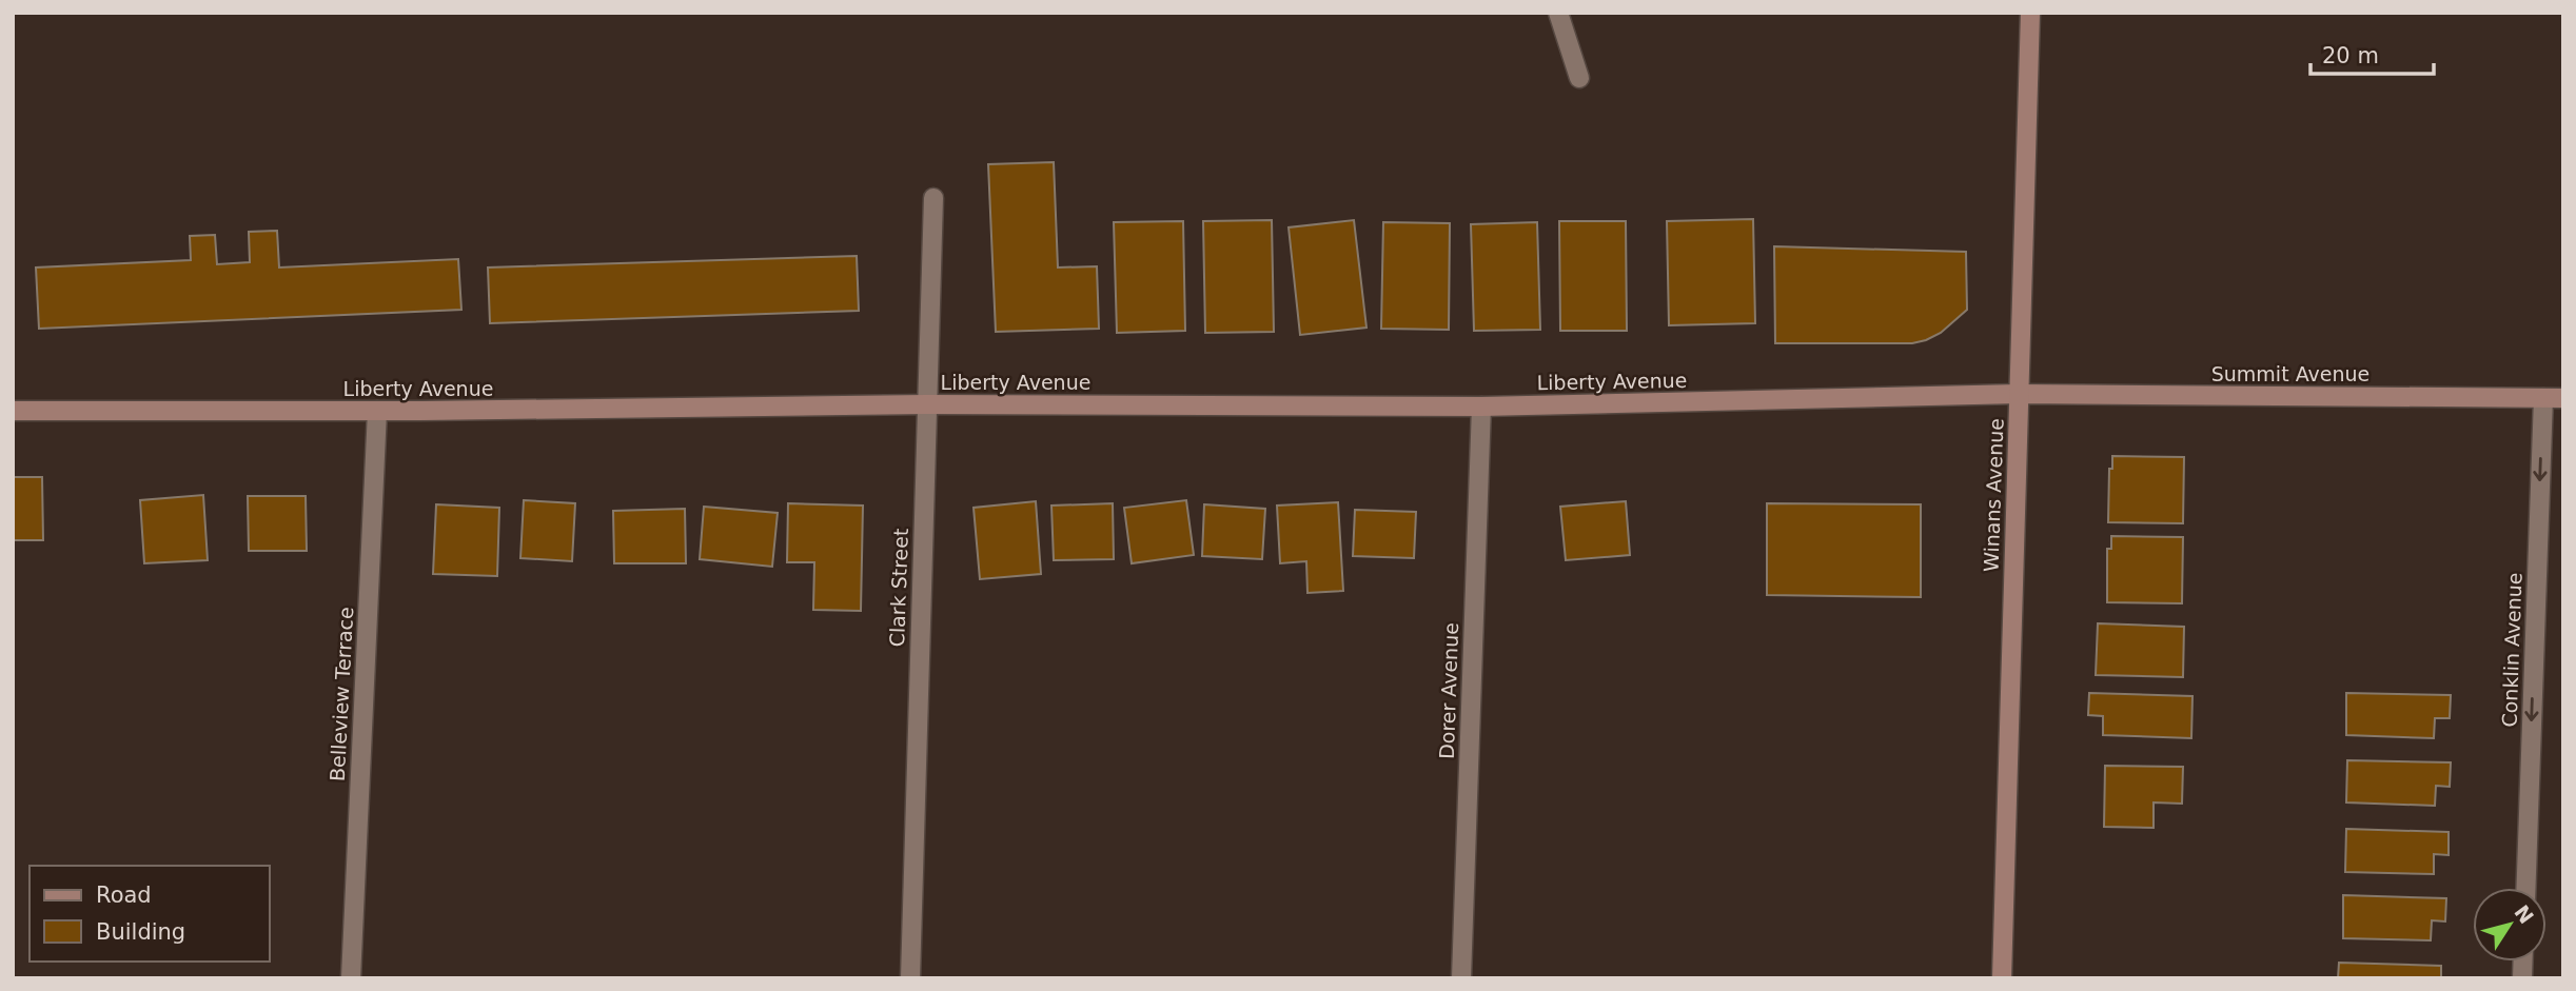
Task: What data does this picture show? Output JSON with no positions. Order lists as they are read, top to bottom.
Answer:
{
  "streets": {
    "street": [
      "Summit Avenue",
      "Liberty Avenue",
      "Winans Avenue",
      "Clark Street",
      "Conklin Avenue",
      "Dorer Avenue",
      "Belleview Terrace"
    ]
  },
  "crossings": [
    ["Summit Avenue", "Liberty Avenue"],
    ["Summit Avenue", "Winans Avenue"],
    ["Summit Avenue", "Conklin Avenue"],
    ["Liberty Avenue", "Winans Avenue"],
    ["Liberty Avenue", "Clark Street"],
    ["Liberty Avenue", "Dorer Avenue"],
    ["Liberty Avenue", "Belleview Terrace"]
  ],
  "one_way": ["Conklin Avenue"],
  "legend": ["Road", "Building"],
  "scale_bar": "20 m",
  "north": "top right"
}
